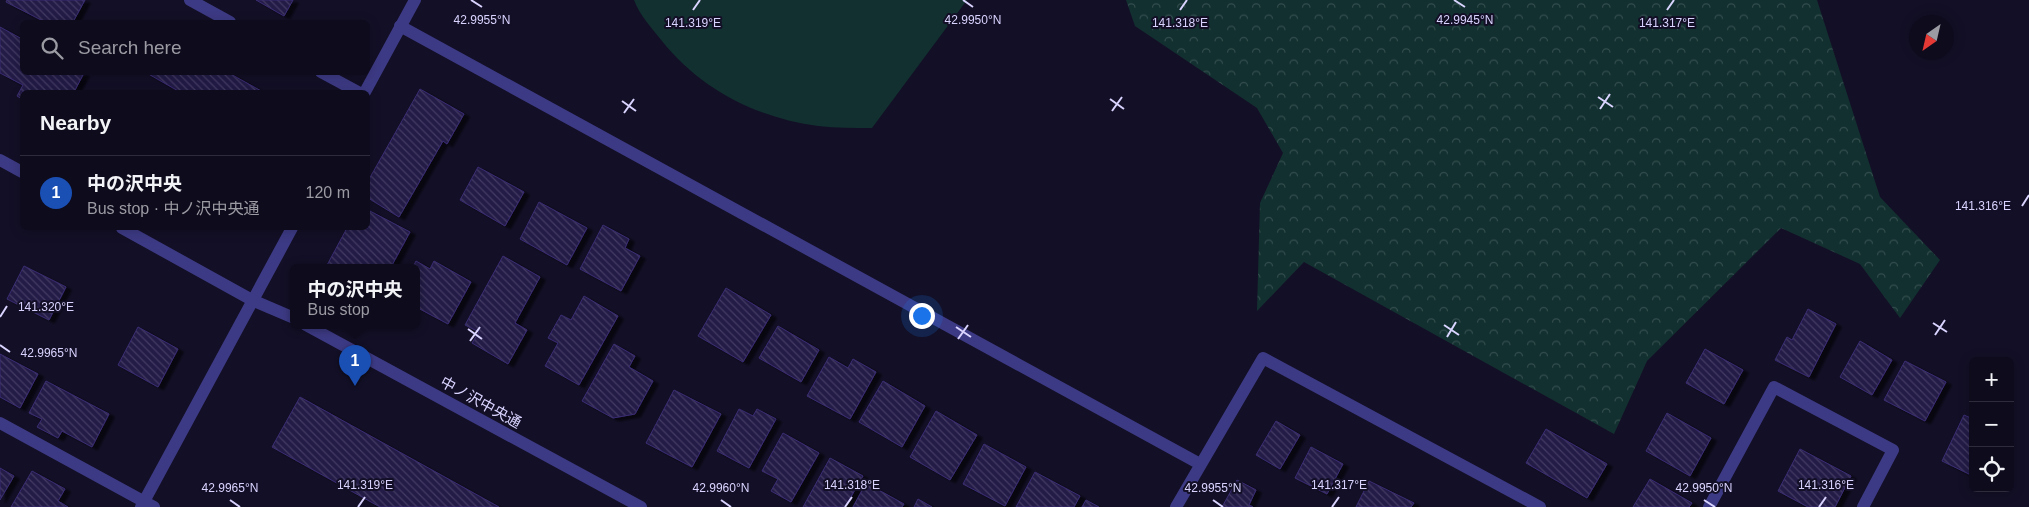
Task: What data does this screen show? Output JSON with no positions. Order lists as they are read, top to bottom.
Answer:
{
  "streets": {
    "street": ["中ノ沢中央通"]
  },
  "north": "bottom left",
  "page": {
    "search": "Search here",
    "heading": "Nearby",
    "list": [
      {
        "mark": "1",
        "name": "中の沢中央",
        "note": "Bus stop · 中ノ沢中央通",
        "value": "120 m"
      }
    ],
    "popup": ["中の沢中央", "Bus stop"],
    "pins": "1",
    "map_buttons": ["+", "−"]
  },
  "coordinates": [
    "42.9955°N",
    "42.9950°N",
    "42.9945°N",
    "141.319°E",
    "141.318°E",
    "141.317°E",
    "141.316°E",
    "141.320°E",
    "42.9965°N",
    "42.9960°N"
  ]
}
